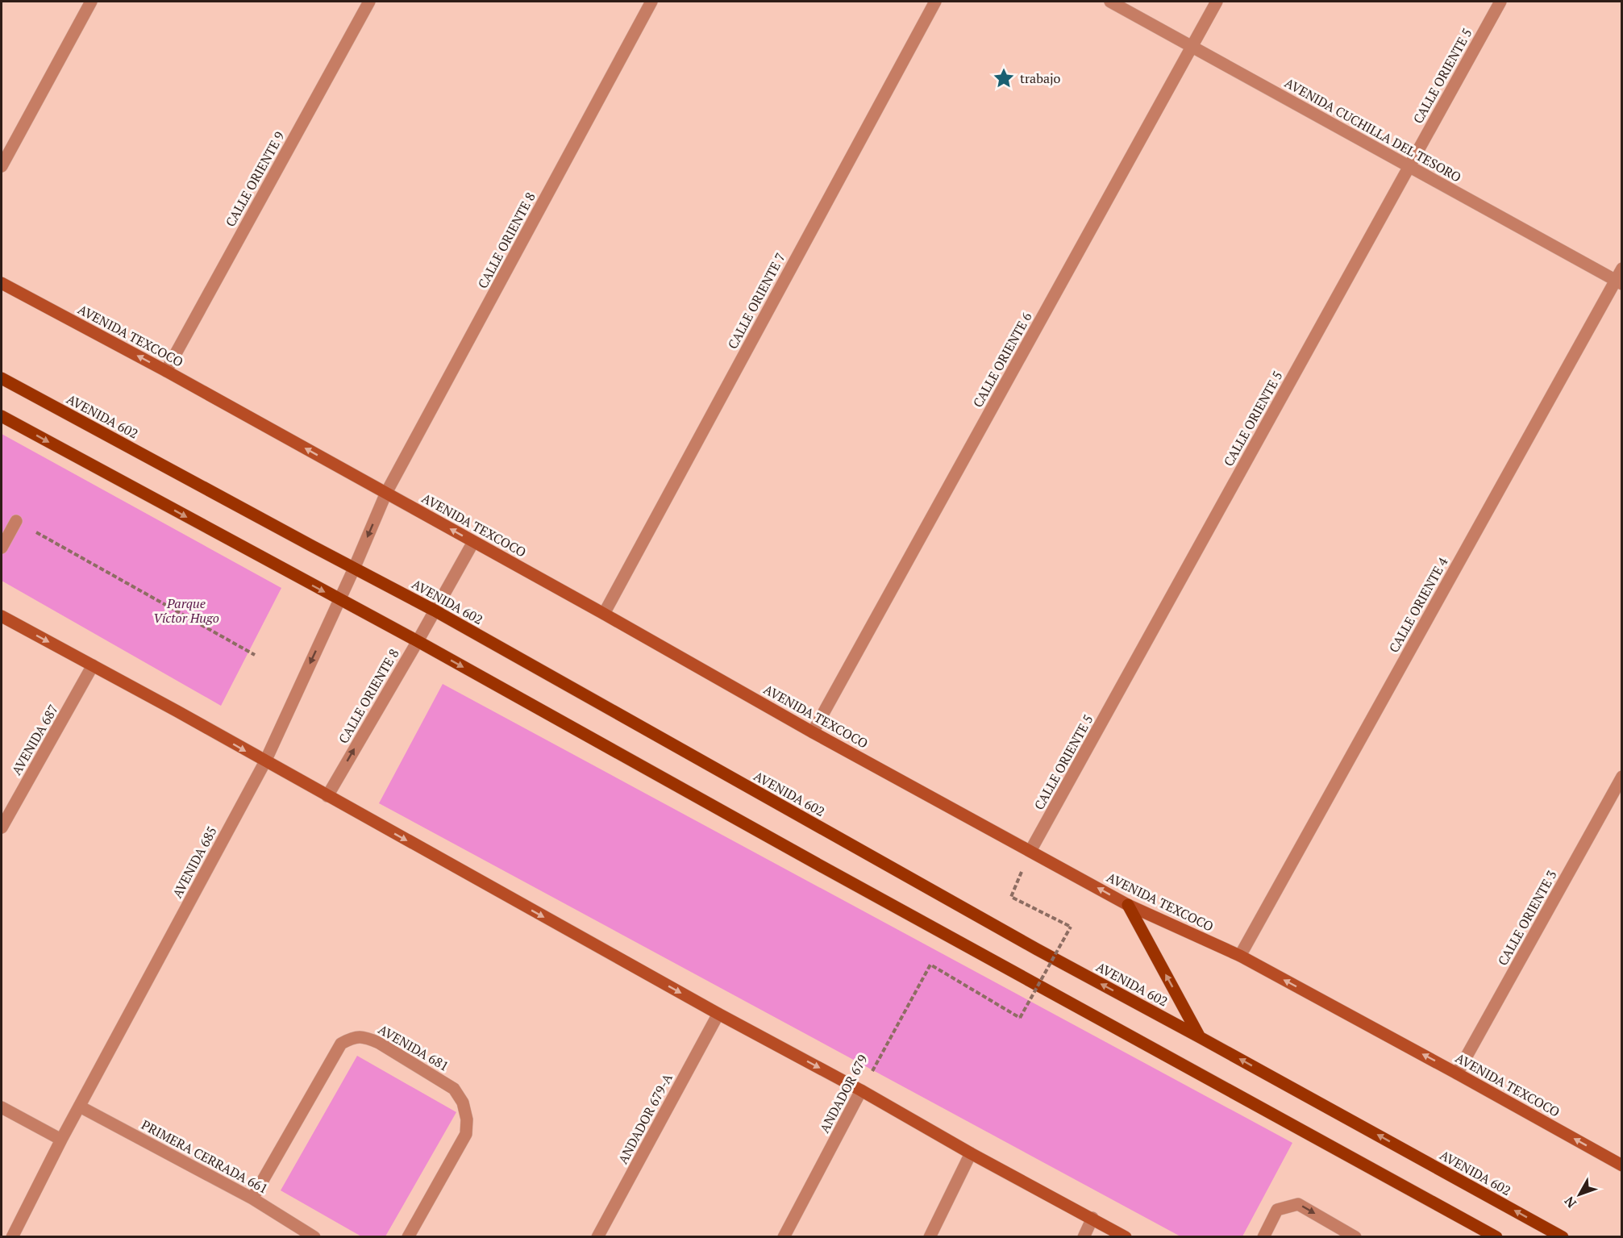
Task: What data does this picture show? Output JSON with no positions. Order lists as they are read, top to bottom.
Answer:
{
  "streets": {
    "main road": ["AVENIDA TEXCOCO", "AVENIDA 602"],
    "street": [
      "CALLE ORIENTE 5",
      "AVENIDA CUCHILLA DEL TESORO",
      "CALLE ORIENTE 9",
      "CALLE ORIENTE 8",
      "CALLE ORIENTE 7",
      "CALLE ORIENTE 6",
      "CALLE ORIENTE 4",
      "AVENIDA 687",
      "AVENIDA 685",
      "CALLE ORIENTE 3",
      "AVENIDA 681",
      "ANDADOR 679",
      "ANDADOR 679-A",
      "PRIMERA CERRADA 661"
    ]
  },
  "crossings": [
    ["CALLE ORIENTE 5", "AVENIDA CUCHILLA DEL TESORO"],
    ["CALLE ORIENTE 5", "AVENIDA TEXCOCO"],
    ["AVENIDA CUCHILLA DEL TESORO", "CALLE ORIENTE 6"],
    ["AVENIDA CUCHILLA DEL TESORO", "CALLE ORIENTE 4"],
    ["CALLE ORIENTE 9", "AVENIDA TEXCOCO"],
    ["CALLE ORIENTE 8", "AVENIDA TEXCOCO"],
    ["CALLE ORIENTE 8", "AVENIDA 602"],
    ["CALLE ORIENTE 8", "AVENIDA 685"],
    ["CALLE ORIENTE 7", "AVENIDA TEXCOCO"],
    ["AVENIDA TEXCOCO", "CALLE ORIENTE 6"],
    ["AVENIDA TEXCOCO", "CALLE ORIENTE 4"],
    ["AVENIDA TEXCOCO", "AVENIDA 685"],
    ["AVENIDA TEXCOCO", "CALLE ORIENTE 3"],
    ["AVENIDA 602", "AVENIDA 685"],
    ["AVENIDA 685", "PRIMERA CERRADA 661"],
    ["AVENIDA 681", "PRIMERA CERRADA 661"]
  ],
  "one_way": ["AVENIDA TEXCOCO"],
  "parks": ["Parque Víctor Hugo"],
  "places": {
    "place": ["trabajo"]
  },
  "north": "bottom left"
}
